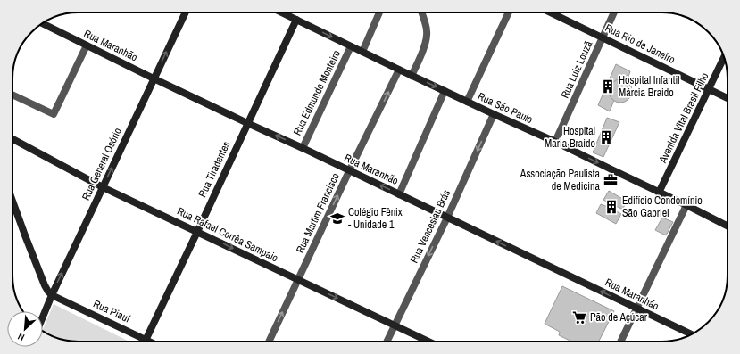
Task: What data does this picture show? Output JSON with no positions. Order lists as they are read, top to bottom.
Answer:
{
  "streets": {
    "street": [
      "Rua Rio de Janeiro",
      "Rua Maranhão",
      "Rua Luiz Louzã",
      "Rua Edmundo Monteiro",
      "Rua São Paulo",
      "Avenida Vital Brasil Filho",
      "Rua General Osório",
      "Rua Tiradentes",
      "Rua Martim Francisco",
      "Rua Venceslau Brás",
      "Rua Rafael Corrêa Sampaio",
      "Rua Piauí"
    ]
  },
  "crossings": [
    ["Rua Rio de Janeiro", "Rua Luiz Louzã"],
    ["Rua Rio de Janeiro", "Avenida Vital Brasil Filho"],
    ["Rua Maranhão", "Rua Edmundo Monteiro"],
    ["Rua Maranhão", "Rua General Osório"],
    ["Rua Maranhão", "Rua Tiradentes"],
    ["Rua Maranhão", "Rua Martim Francisco"],
    ["Rua Maranhão", "Rua Venceslau Brás"],
    ["Rua Luiz Louzã", "Rua São Paulo"],
    ["Rua Edmundo Monteiro", "Rua São Paulo"],
    ["Rua São Paulo", "Avenida Vital Brasil Filho"],
    ["Rua São Paulo", "Rua Tiradentes"],
    ["Rua São Paulo", "Rua Martim Francisco"],
    ["Rua São Paulo", "Rua Venceslau Brás"],
    ["Rua General Osório", "Rua Rafael Corrêa Sampaio"],
    ["Rua General Osório", "Rua Piauí"],
    ["Rua Tiradentes", "Rua Rafael Corrêa Sampaio"],
    ["Rua Tiradentes", "Rua Piauí"],
    ["Rua Martim Francisco", "Rua Rafael Corrêa Sampaio"],
    ["Rua Venceslau Brás", "Rua Rafael Corrêa Sampaio"]
  ],
  "one_way": [
    "Rua Maranhão",
    "Rua São Paulo",
    "Rua General Osório",
    "Rua Rafael Corrêa Sampaio"
  ],
  "places": {
    "building": ["Hospital Infantil Márcia Braido", "Hospital Maria Braido", "Edifício Condomínio São Gabriel"],
    "office": ["Associação Paulista de Medicina"],
    "school or university": ["Colégio Fênix - Unidade 1"],
    "supermarket": ["Pão de Açúcar"]
  },
  "north": "bottom left"
}
